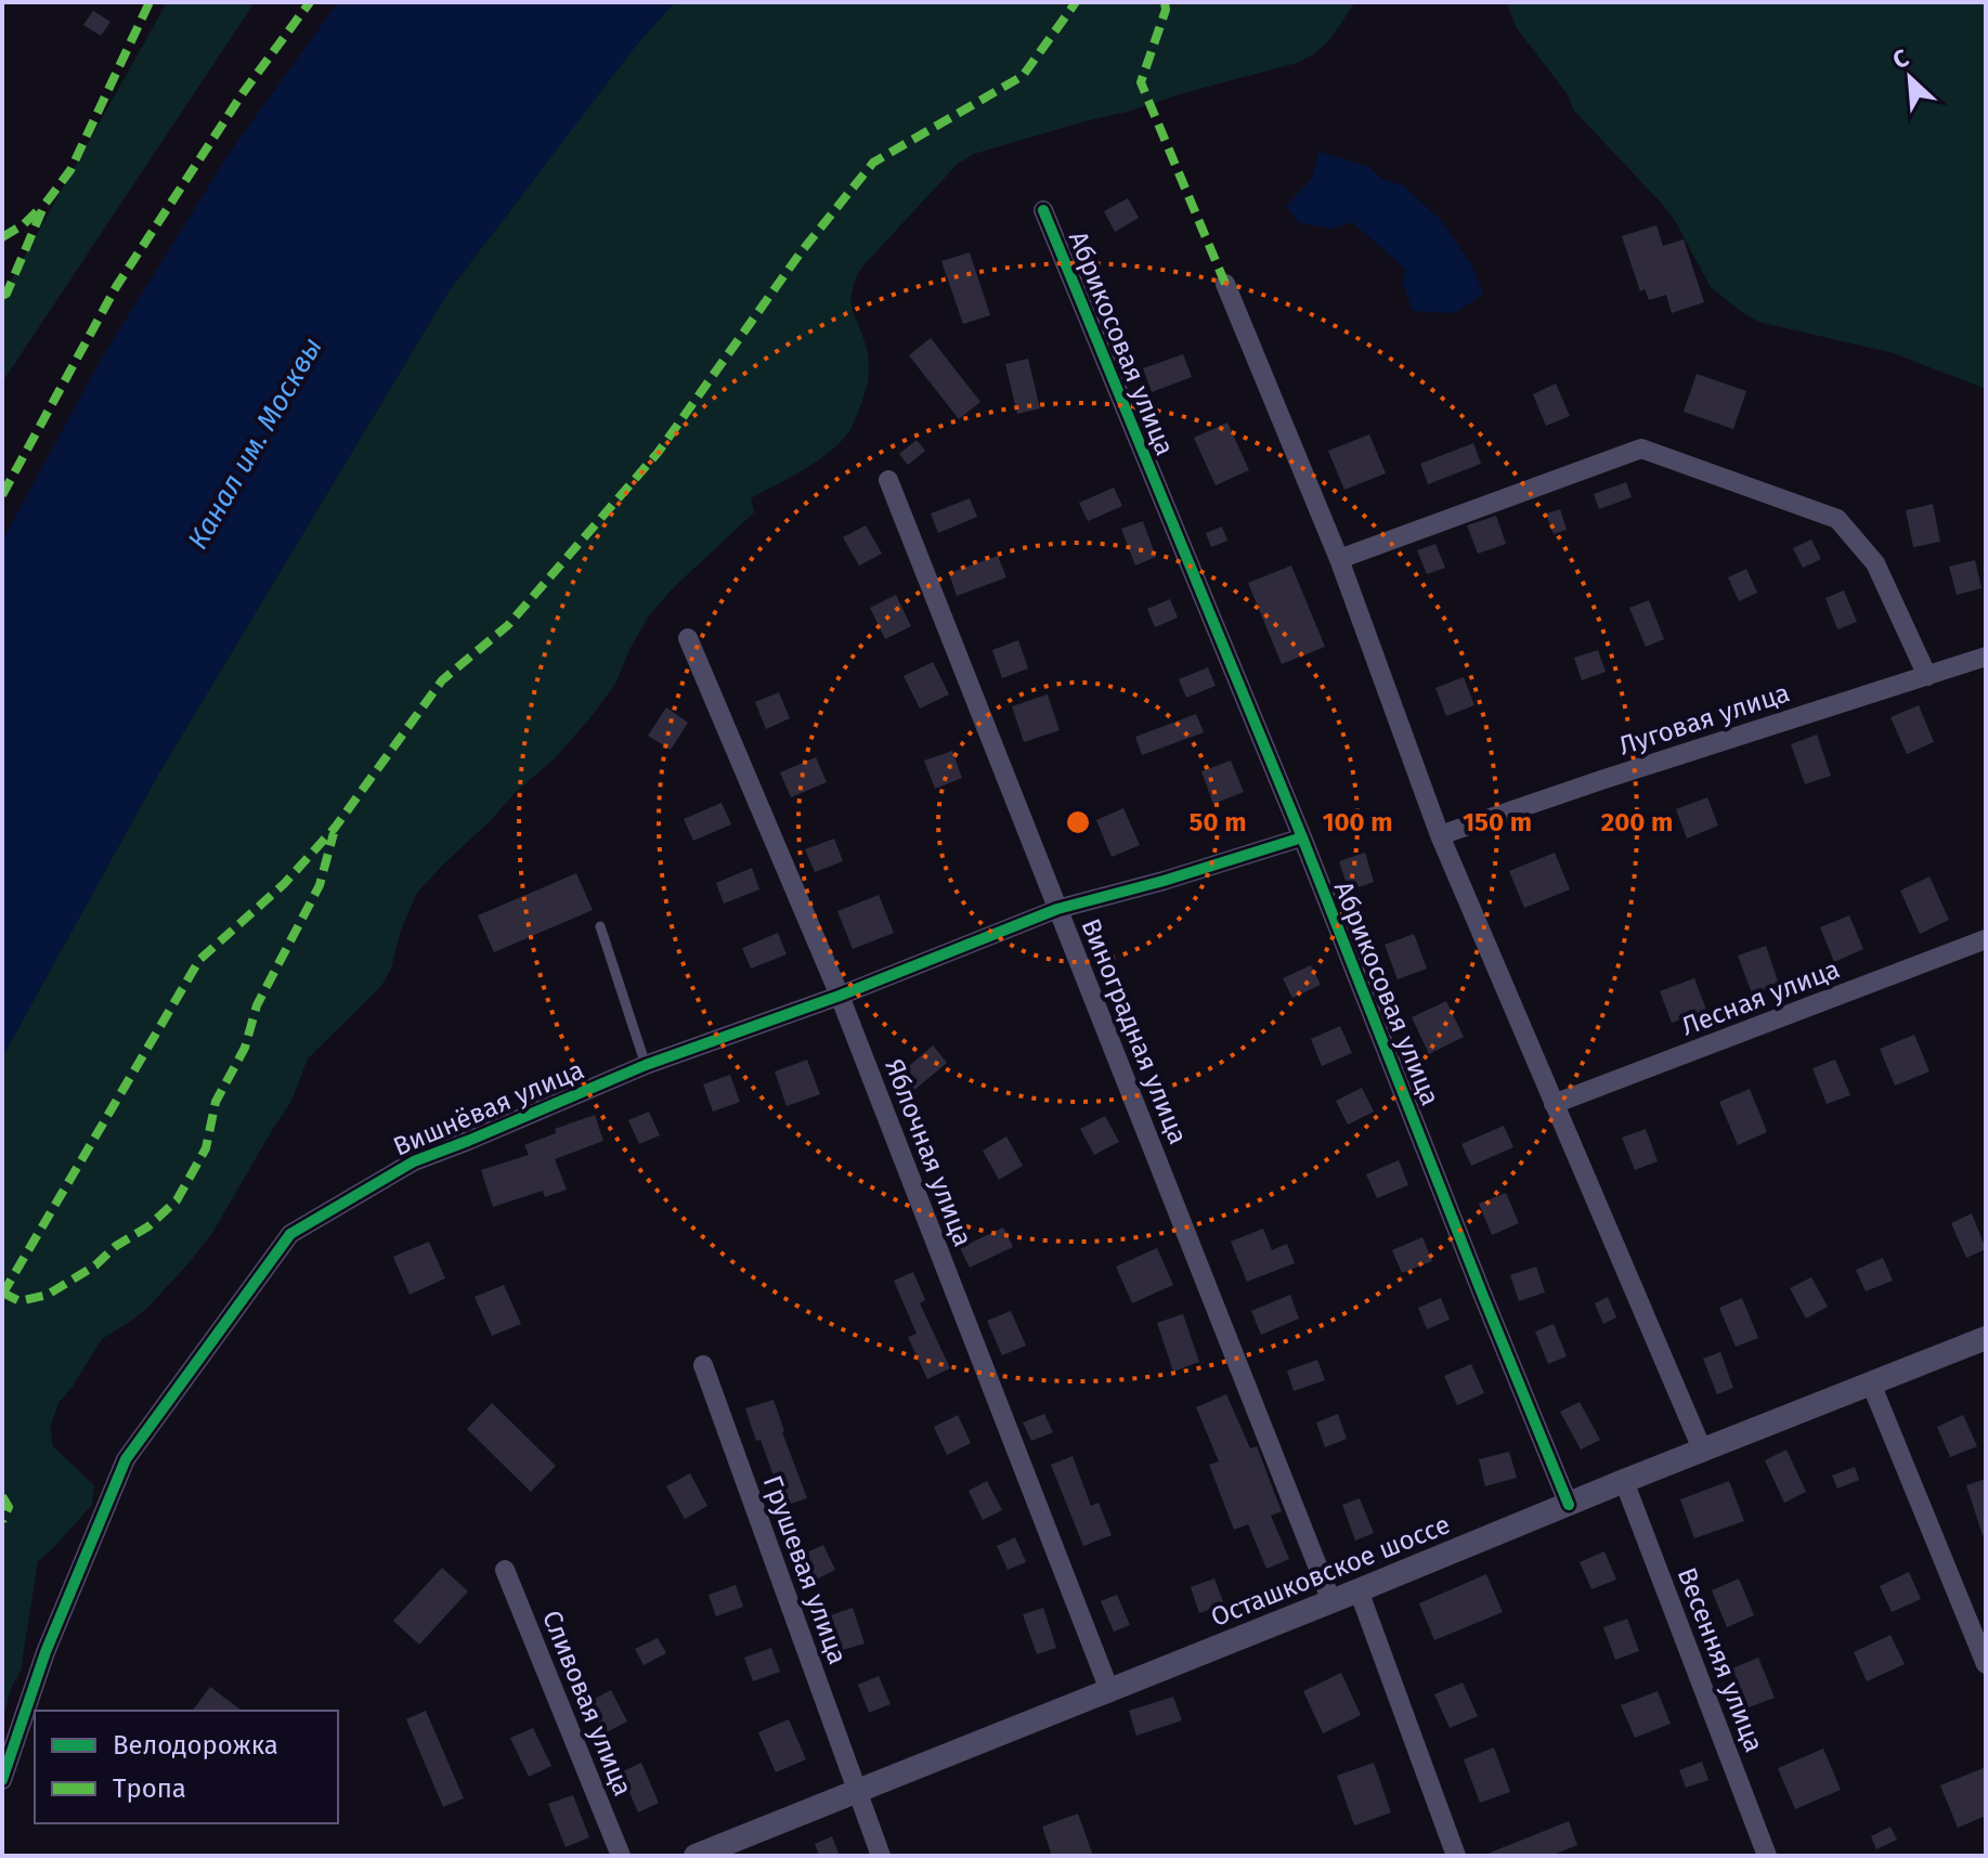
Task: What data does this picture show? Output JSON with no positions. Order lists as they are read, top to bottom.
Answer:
{
  "streets": {
    "street": [
      "Абрикосовая улица",
      "Луговая улица",
      "Лесная улица",
      "Виноградная улица",
      "Вишнёвая улица",
      "Яблочная улица",
      "Грушевая улица",
      "Осташковское шоссе",
      "Весенняя улица",
      "Сливовая улица"
    ]
  },
  "crossings": [
    ["Абрикосовая улица", "Вишнёвая улица"],
    ["Абрикосовая улица", "Осташковское шоссе"],
    ["Виноградная улица", "Вишнёвая улица"],
    ["Виноградная улица", "Осташковское шоссе"],
    ["Вишнёвая улица", "Яблочная улица"],
    ["Яблочная улица", "Осташковское шоссе"],
    ["Грушевая улица", "Осташковское шоссе"],
    ["Осташковское шоссе", "Весенняя улица"]
  ],
  "water": ["Канал им. Москвы"],
  "legend": ["Велодорожка", "Тропа"],
  "north": "top left",
  "rings": [
    "50 m",
    "100 m",
    "150 m",
    "200 m"
  ]
}
